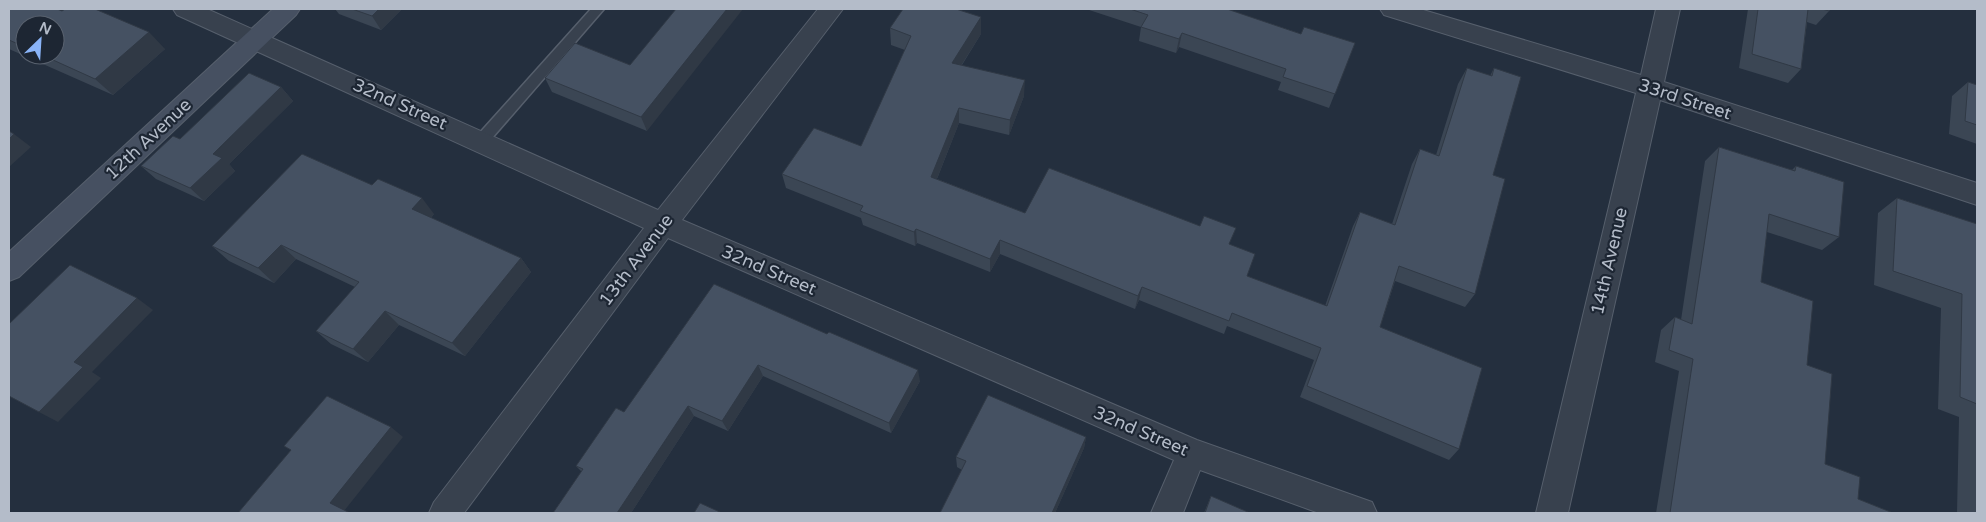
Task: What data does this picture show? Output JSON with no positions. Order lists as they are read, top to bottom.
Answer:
{
  "streets": {
    "street": [
      "33rd Street",
      "32nd Street",
      "12th Avenue",
      "13th Avenue",
      "14th Avenue"
    ]
  },
  "crossings": [
    ["33rd Street", "14th Avenue"],
    ["32nd Street", "12th Avenue"],
    ["32nd Street", "13th Avenue"]
  ],
  "north": "top right"
}
